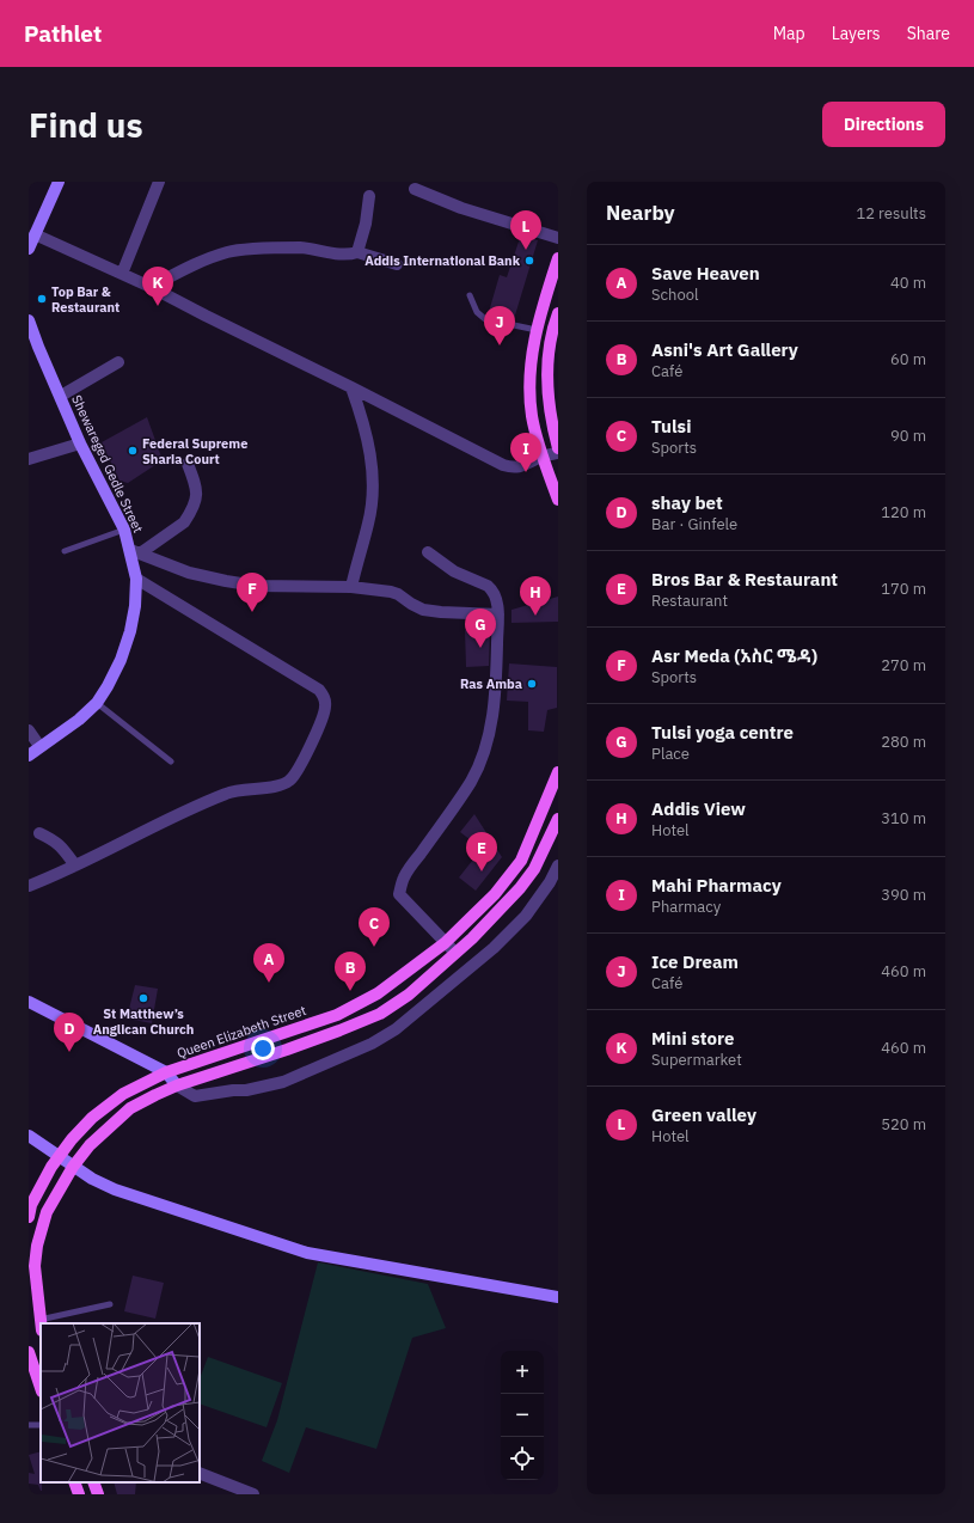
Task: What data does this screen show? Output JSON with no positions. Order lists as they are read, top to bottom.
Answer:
{
  "streets": {
    "main road": ["Queen Elizabeth Street"],
    "street": ["Shewareged Gedle Street"]
  },
  "places": [
    "Addis International Bank",
    "Top Bar & Restaurant",
    "Federal Supreme Sharia Court",
    "Ras Amba",
    "St Matthew’s Anglican Church"
  ],
  "page": {
    "header": "Pathlet",
    "nav": ["Map", "Layers", "Share"],
    "buttons": "Directions",
    "title": "Find us",
    "heading": ["Nearby", "12 results"],
    "pins": [
      "L",
      "K",
      "J",
      "I",
      "F",
      "H",
      "G",
      "E",
      "C",
      "A",
      "B",
      "D"
    ],
    "list": [
      {
        "mark": "A",
        "name": "Save Heaven",
        "note": "School",
        "value": "40 m"
      },
      {
        "mark": "B",
        "name": "Asni's Art Gallery",
        "note": "Café",
        "value": "60 m"
      },
      {
        "mark": "C",
        "name": "Tulsi",
        "note": "Sports",
        "value": "90 m"
      },
      {
        "mark": "D",
        "name": "shay bet",
        "note": "Bar · Ginfele",
        "value": "120 m"
      },
      {
        "mark": "E",
        "name": "Bros Bar & Restaurant",
        "note": "Restaurant",
        "value": "170 m"
      },
      {
        "mark": "F",
        "name": "Asr Meda (አስር ሜዳ)",
        "note": "Sports",
        "value": "270 m"
      },
      {
        "mark": "G",
        "name": "Tulsi yoga centre",
        "note": "Place",
        "value": "280 m"
      },
      {
        "mark": "H",
        "name": "Addis View",
        "note": "Hotel",
        "value": "310 m"
      },
      {
        "mark": "I",
        "name": "Mahi Pharmacy",
        "note": "Pharmacy",
        "value": "390 m"
      },
      {
        "mark": "J",
        "name": "Ice Dream",
        "note": "Café",
        "value": "460 m"
      },
      {
        "mark": "K",
        "name": "Mini store",
        "note": "Supermarket",
        "value": "460 m"
      },
      {
        "mark": "L",
        "name": "Green valley",
        "note": "Hotel",
        "value": "520 m"
      }
    ],
    "map_buttons": ["+", "−"]
  }
}
